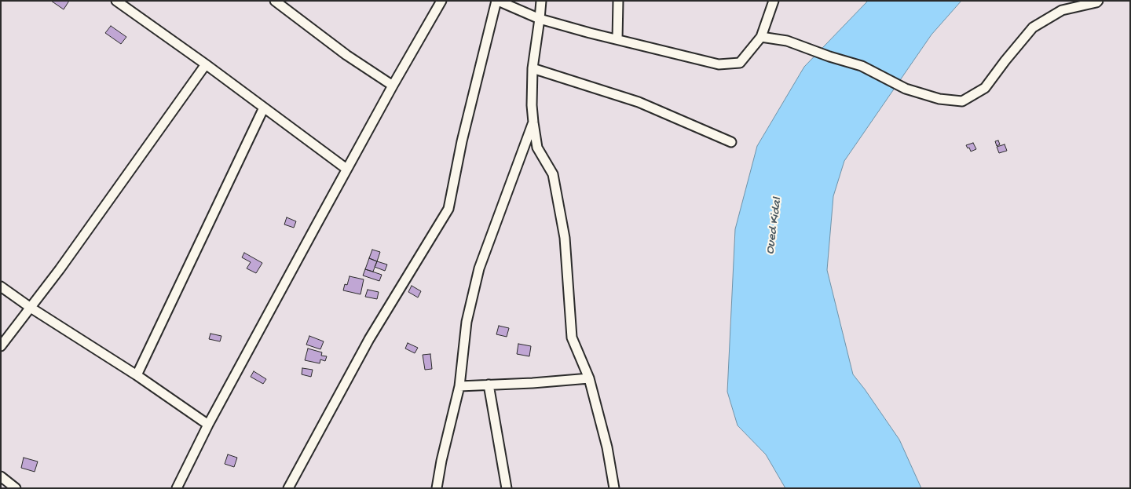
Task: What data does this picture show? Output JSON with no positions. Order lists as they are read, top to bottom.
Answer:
{
  "water": ["Oued Kidal"]
}
